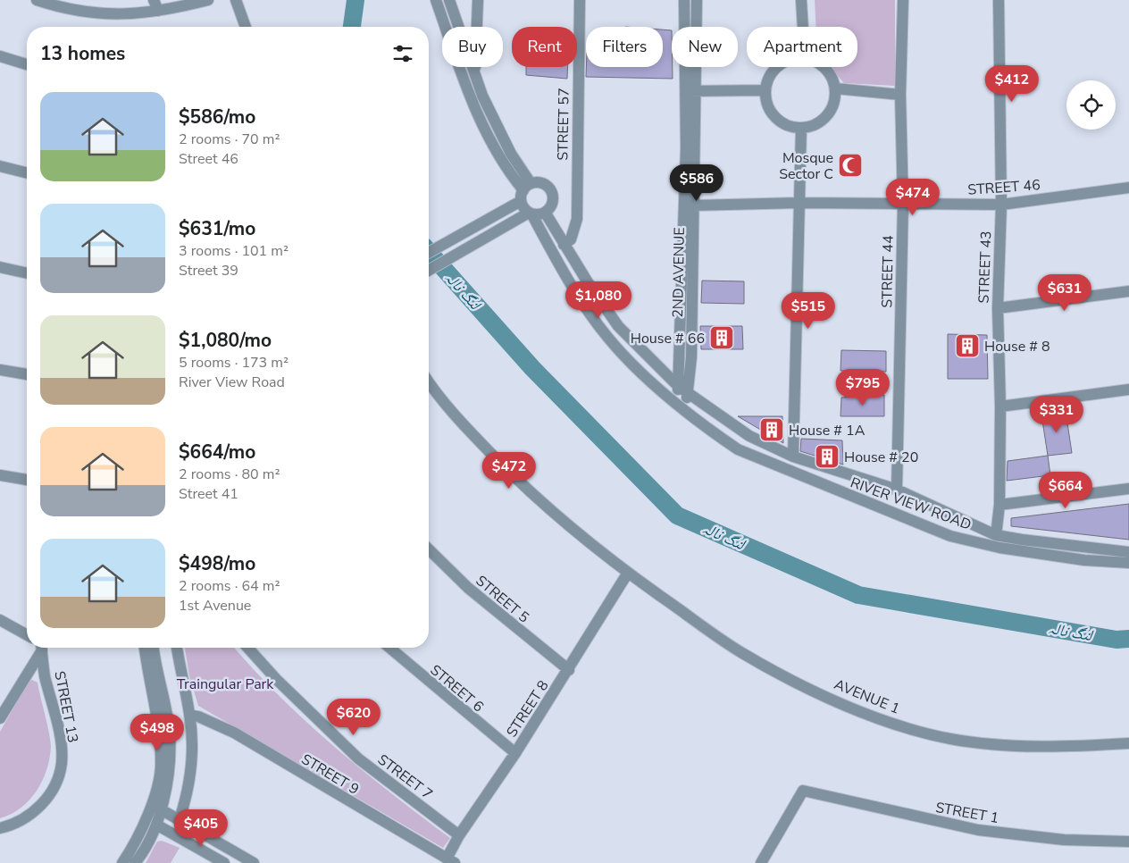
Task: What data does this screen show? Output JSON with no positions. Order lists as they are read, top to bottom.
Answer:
{
  "streets": {
    "street": [
      "STREET 57",
      "STREET 46",
      "STREET 43",
      "STREET 44",
      "2ND AVENUE",
      "RIVER VIEW ROAD",
      "STREET 5",
      "STREET 6",
      "AVENUE 1",
      "STREET 13",
      "STREET 8",
      "STREET 9",
      "STREET 7",
      "STREET 1"
    ]
  },
  "crossings": [
    ["STREET 46", "STREET 43"],
    ["STREET 46", "STREET 44"],
    ["STREET 46", "2ND AVENUE"],
    ["2ND AVENUE", "RIVER VIEW ROAD"],
    ["STREET 5", "STREET 8"],
    ["STREET 6", "STREET 8"],
    ["AVENUE 1", "STREET 8"],
    ["STREET 8", "STREET 9"],
    ["STREET 8", "STREET 7"]
  ],
  "water": ["لنگ نالہ"],
  "parks": ["Traingular Park"],
  "places": {
    "mosque": ["Mosque Sector C"],
    "building": [
      "House # 66",
      "House # 8",
      "House # 1A",
      "House # 20"
    ]
  },
  "page": {
    "chip": [
      "Buy",
      "Rent",
      "Filters",
      "New",
      "Apartment"
    ],
    "heading": "13 homes",
    "price": [
      "$412",
      "$586",
      "$474",
      "$631",
      "$1,080",
      "$515",
      "$795",
      "$331",
      "$472",
      "$664",
      "$620",
      "$498",
      "$405"
    ],
    "list": [
      {
        "name": "$586/mo",
        "note": "2 rooms · 70 m² · Street 46"
      },
      {
        "name": "$631/mo",
        "note": "3 rooms · 101 m² · Street 39"
      },
      {
        "name": "$1,080/mo",
        "note": "5 rooms · 173 m² · River View Road"
      },
      {
        "name": "$664/mo",
        "note": "2 rooms · 80 m² · Street 41"
      },
      {
        "name": "$498/mo",
        "note": "2 rooms · 64 m² · 1st Avenue"
      }
    ]
  }
}
